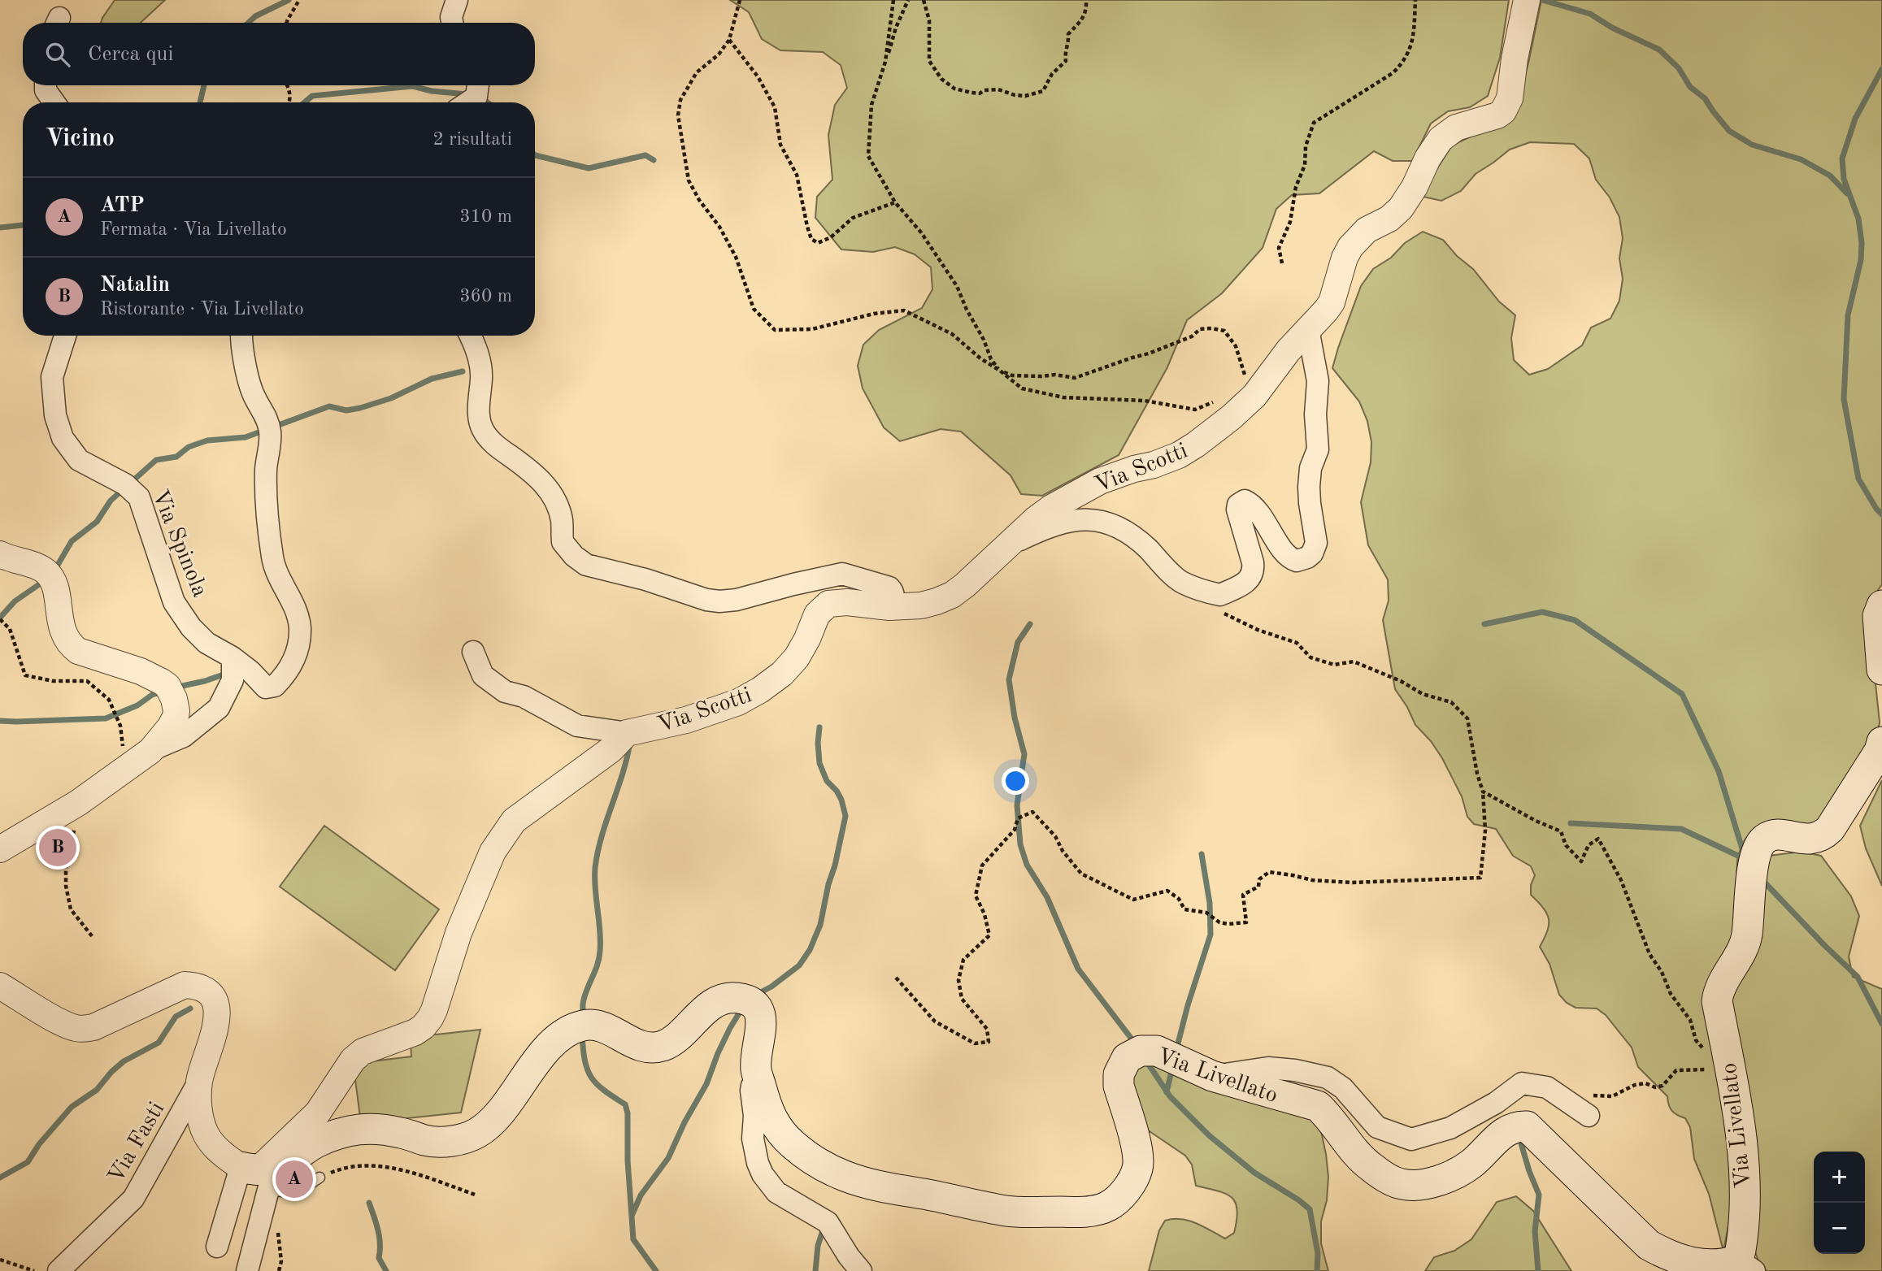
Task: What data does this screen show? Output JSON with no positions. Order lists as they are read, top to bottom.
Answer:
{
  "streets": {
    "main road": ["Via Livellato"],
    "street": ["Via Scotti", "Via Spinola", "Via Fasti"]
  },
  "page": {
    "search": "Cerca qui",
    "heading": ["Vicino", "2 risultati"],
    "list": [
      {
        "mark": "A",
        "name": "ATP",
        "note": "Fermata · Via Livellato",
        "value": "310 m"
      },
      {
        "mark": "B",
        "name": "Natalin",
        "note": "Ristorante · Via Livellato",
        "value": "360 m"
      }
    ],
    "pins": ["B", "A"],
    "map_buttons": ["+", "−"]
  }
}
